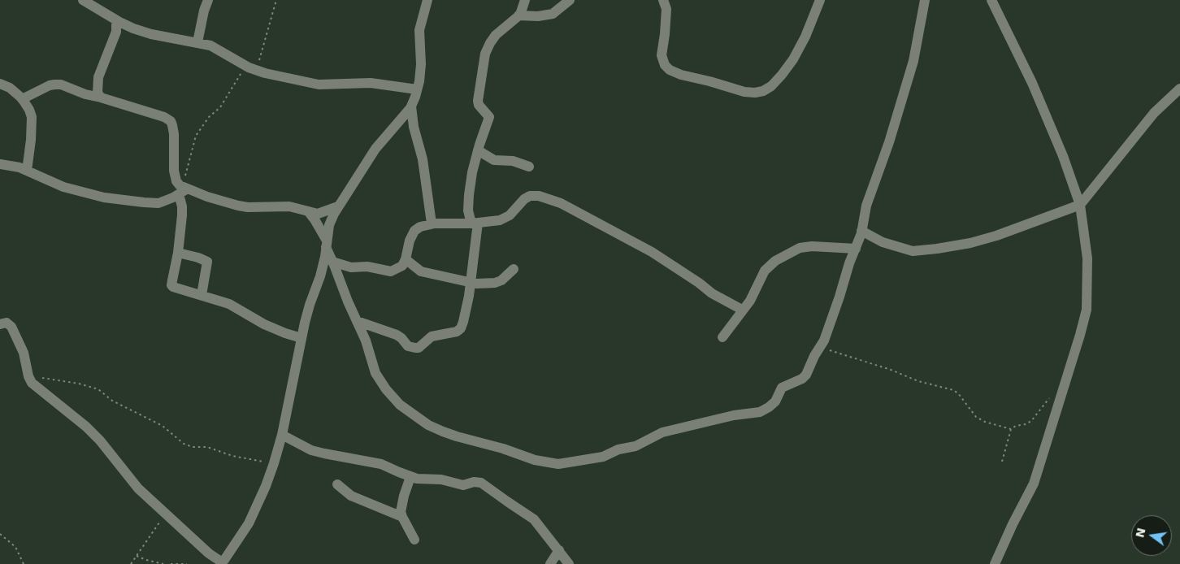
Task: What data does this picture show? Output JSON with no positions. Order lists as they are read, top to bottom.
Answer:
{
  "north": "left"
}
